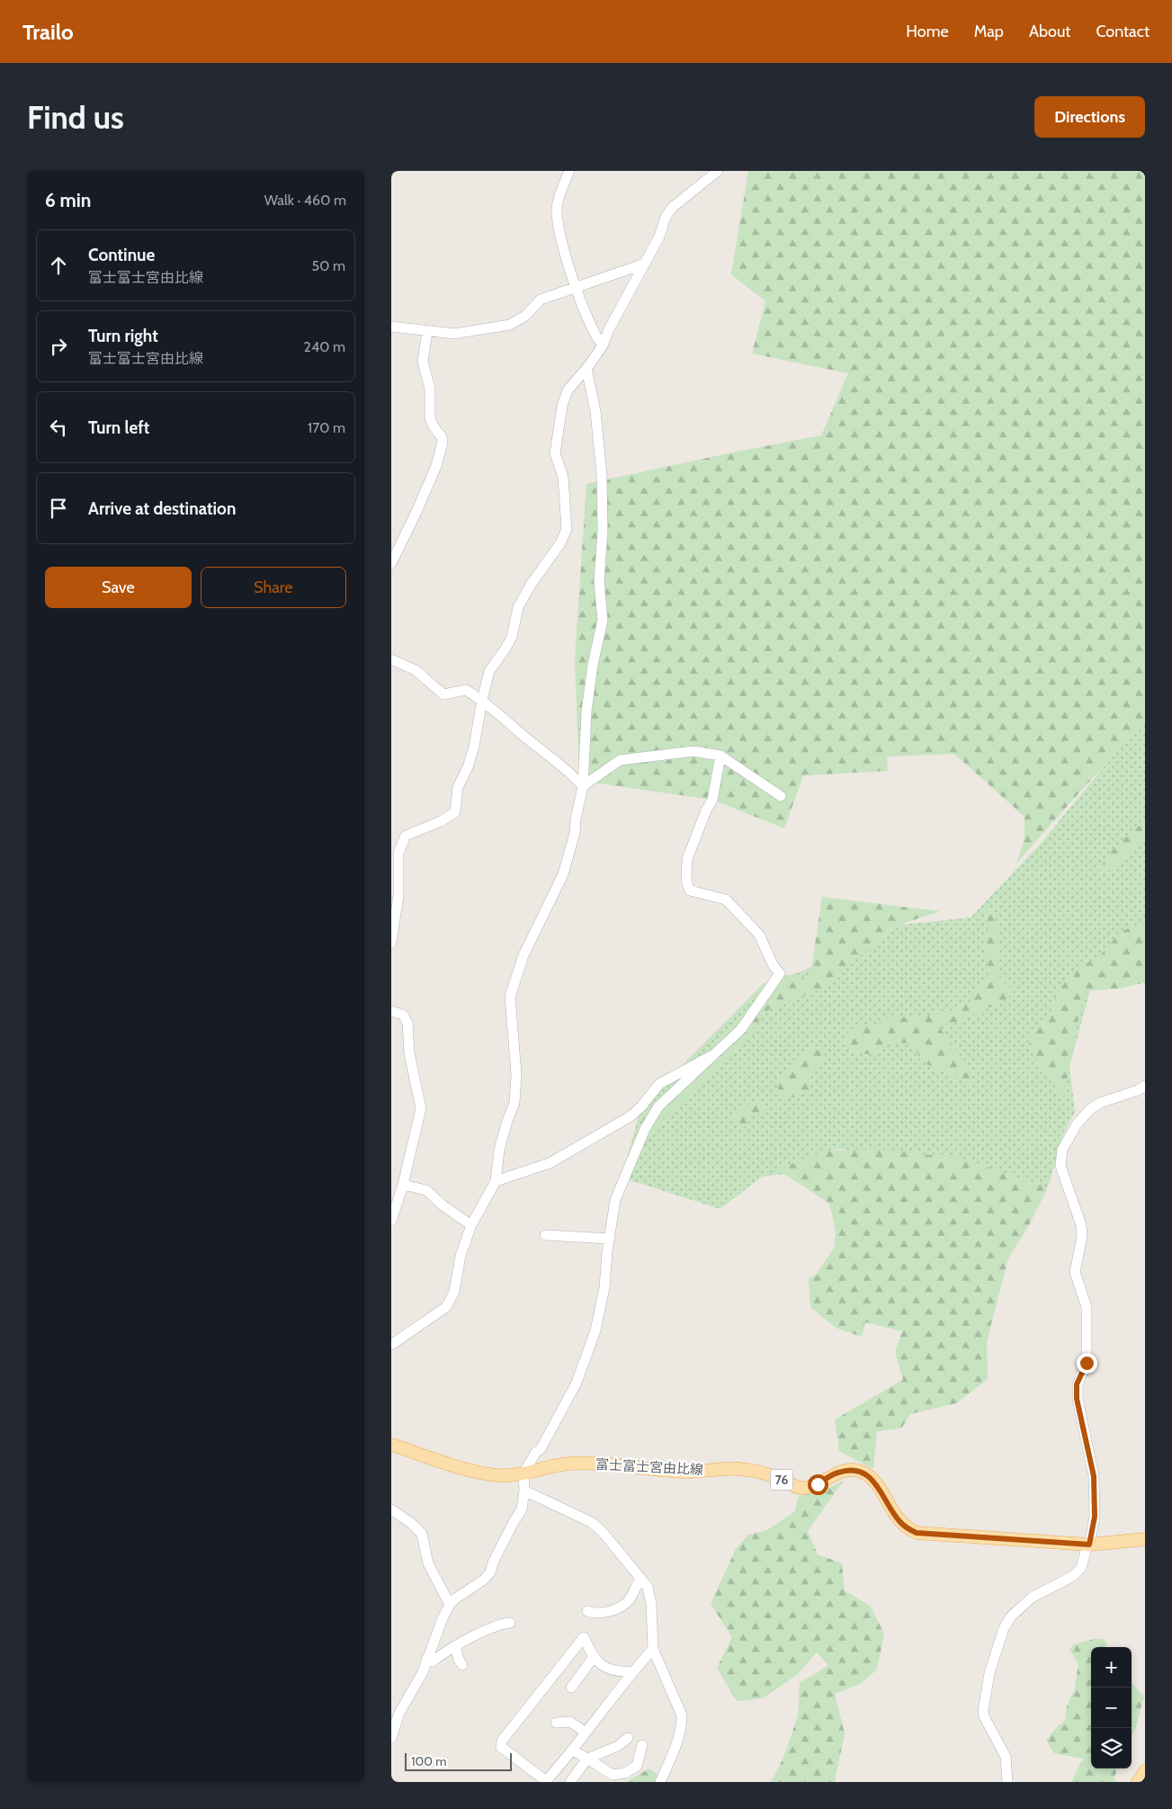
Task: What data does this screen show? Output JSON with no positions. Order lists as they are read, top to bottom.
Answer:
{
  "streets": {
    "main road": ["富士富士宮由比線", "76"]
  },
  "scale_bar": "100 m",
  "page": {
    "header": "Trailo",
    "nav": [
      "Home",
      "Map",
      "About",
      "Contact"
    ],
    "buttons": [
      "Directions",
      ["Save", "Share"]
    ],
    "title": "Find us",
    "heading": ["6 min", "Walk · 460 m"],
    "list": [
      ["Continue", "富士富士宮由比線", "50 m"],
      ["Turn right", "富士富士宮由比線", "240 m"],
      ["Turn left", "170 m"],
      "Arrive at destination"
    ],
    "map_buttons": ["+", "−"],
    "scale": "100 m"
  }
}
